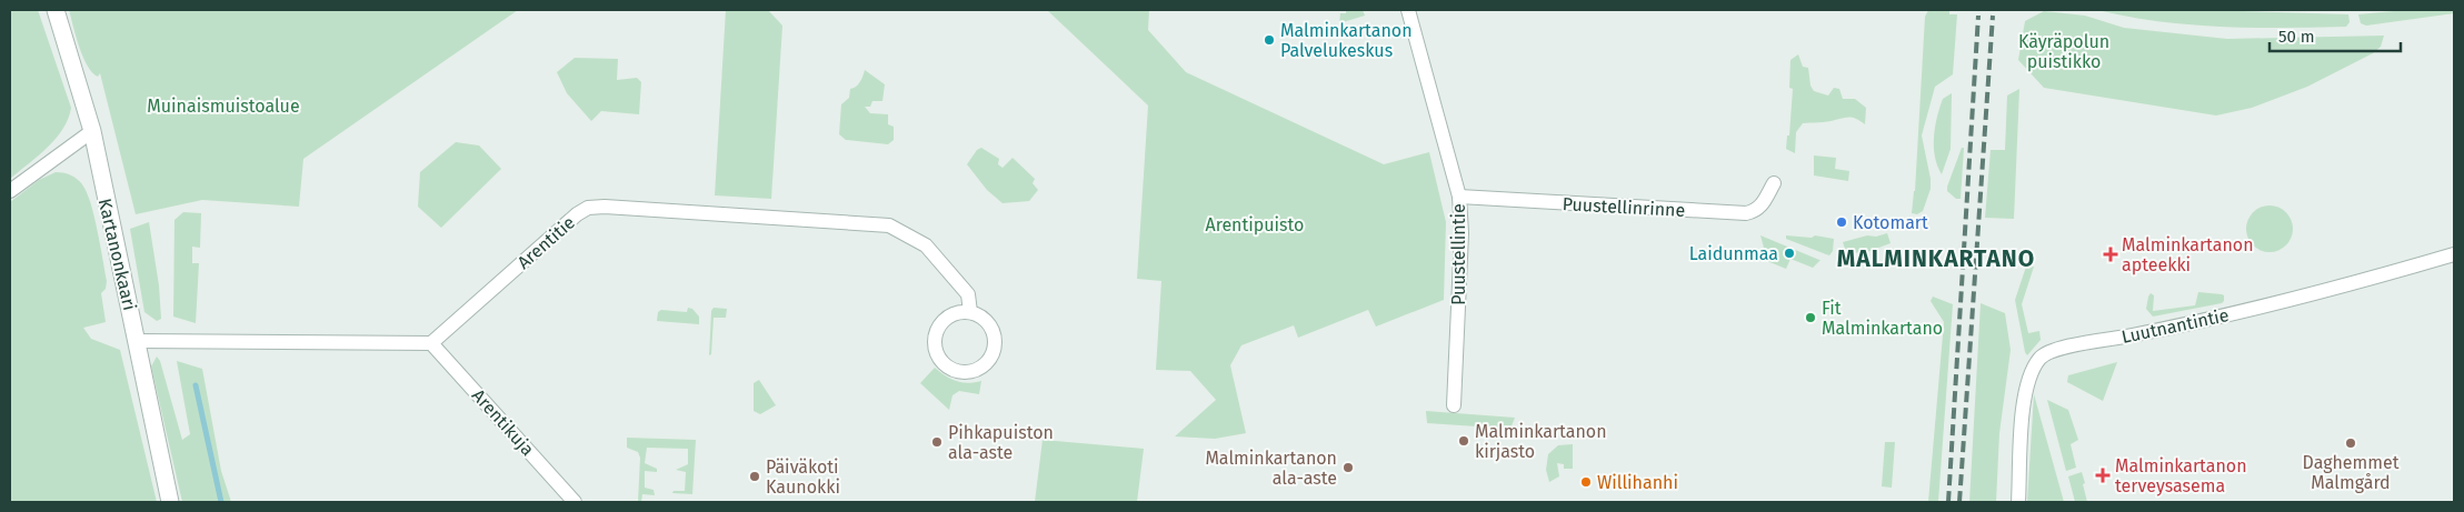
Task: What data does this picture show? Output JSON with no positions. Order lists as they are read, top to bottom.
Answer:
{
  "streets": {
    "street": [
      "Puustellinrinne",
      "Arentitie",
      "Kartanonkaari",
      "Puustellintie",
      "Luutnantintie",
      "Arentikuja"
    ]
  },
  "crossings": [
    ["Puustellinrinne", "Puustellintie"],
    ["Arentitie", "Arentikuja"]
  ],
  "districts": ["MALMINKARTANO"],
  "parks": ["Käyräpolun puistikko", "Muinaismuistoalue", "Arentipuisto"],
  "places": {
    "other": [
      "Malminkartanon Palvelukeskus",
      "Kotomart",
      "Laidunmaa",
      "Fit Malminkartano",
      "Malminkartanon kirjasto",
      "Pihkapuiston ala-aste",
      "Daghemmet Malmgård",
      "Malminkartanon ala-aste",
      "Päiväkoti Kaunokki",
      "Willihanhi"
    ],
    "health": ["Malminkartanon apteekki", "Malminkartanon terveysasema"]
  },
  "scale_bar": "50 m"
}
